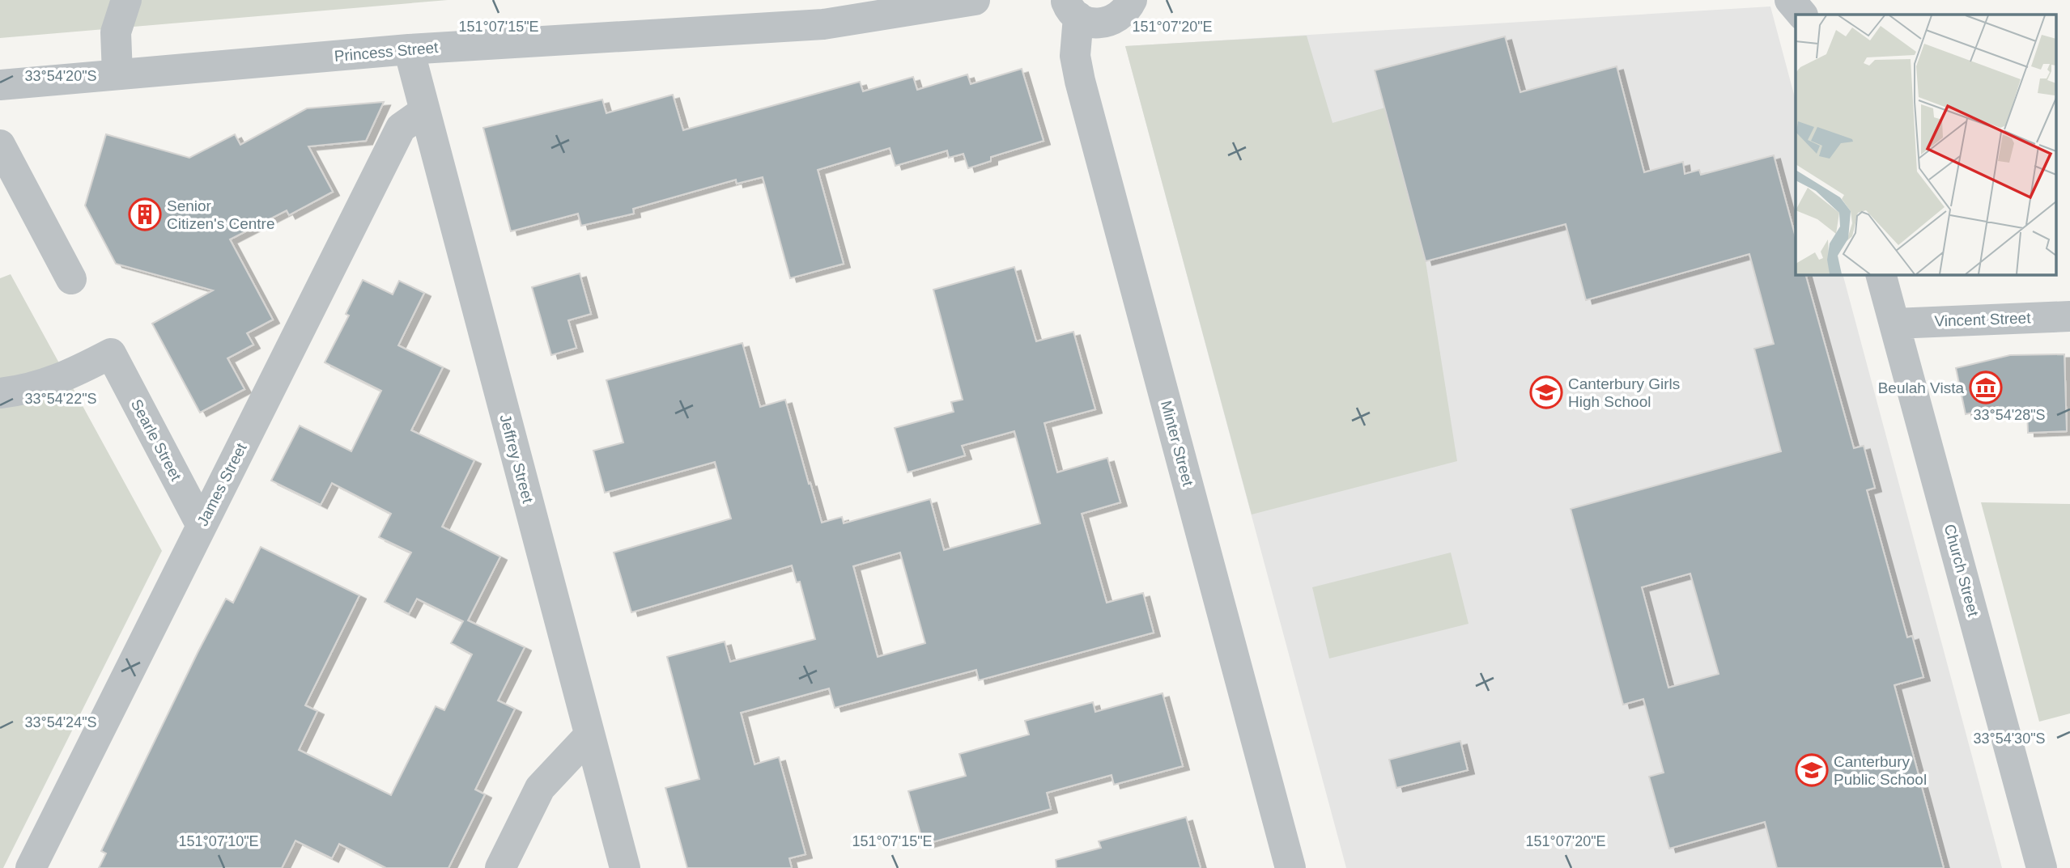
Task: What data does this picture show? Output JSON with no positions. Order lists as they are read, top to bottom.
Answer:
{
  "streets": {
    "street": [
      "Princess Street",
      "Vincent Street",
      "Searle Street",
      "Minter Street",
      "Jeffrey Street",
      "James Street",
      "Church Street"
    ]
  },
  "crossings": [
    ["Princess Street", "Jeffrey Street"],
    ["Vincent Street", "Church Street"],
    ["Searle Street", "James Street"],
    ["Jeffrey Street", "James Street"]
  ],
  "places": {
    "building": ["Senior Citizen's Centre"],
    "museum": ["Beulah Vista"],
    "school or university": ["Canterbury Girls High School", "Canterbury Public School"]
  },
  "coordinates": [
    "151°07'15\"E",
    "151°07'20\"E",
    "33°54'20\"S",
    "33°54'22\"S",
    "33°54'28\"S",
    "33°54'24\"S",
    "33°54'30\"S",
    "151°07'10\"E"
  ]
}
